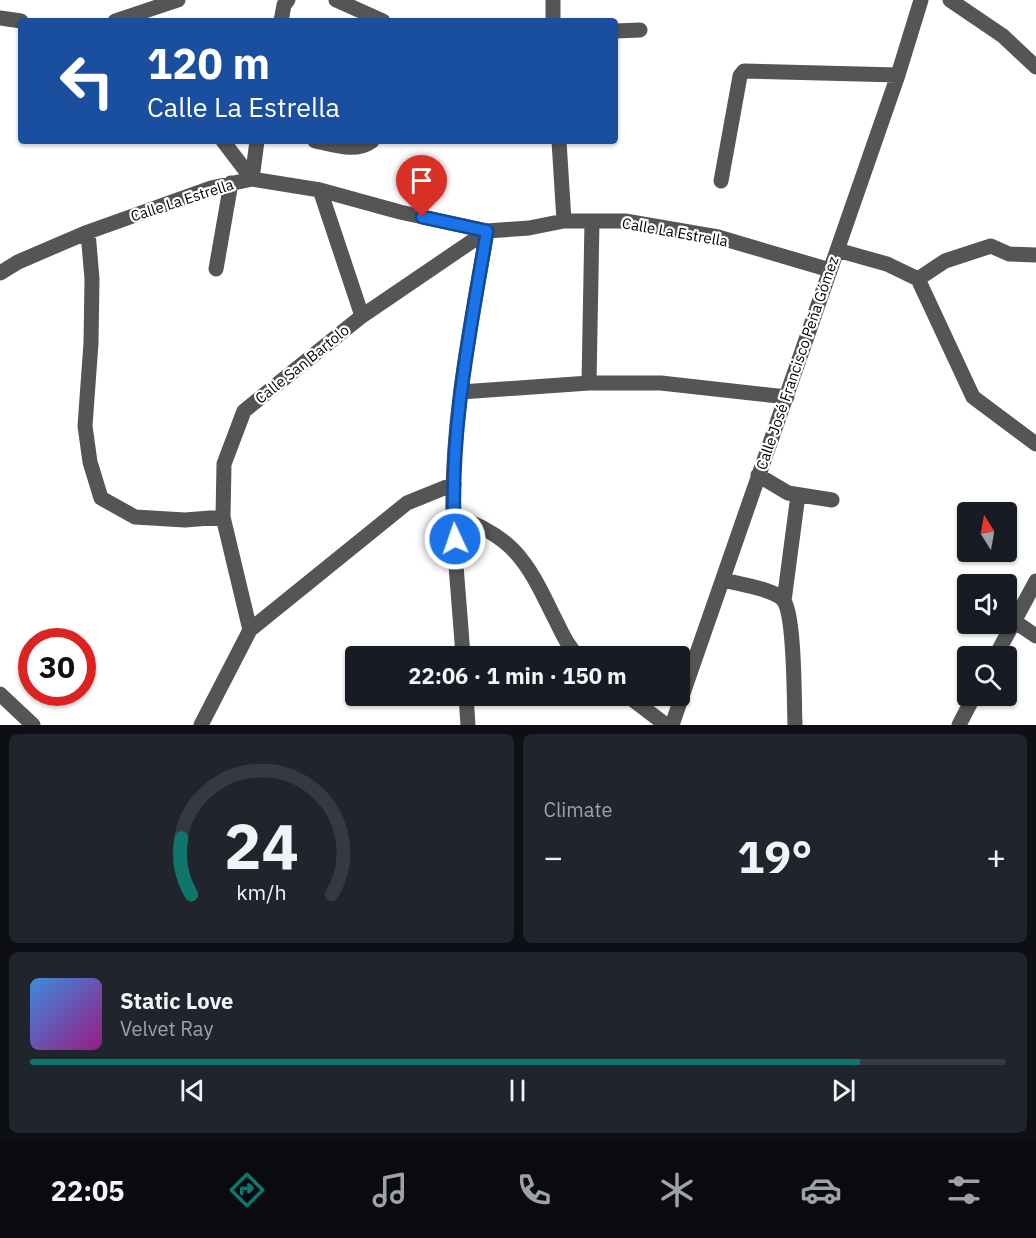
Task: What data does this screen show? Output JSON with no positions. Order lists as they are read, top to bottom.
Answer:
{
  "streets": {
    "street": ["Calle La Estrella", "Calle José Francisco Peña Gómez", "Calle San Bartolo"]
  },
  "crossings": [
    ["Calle La Estrella", "Calle José Francisco Peña Gómez"],
    ["Calle La Estrella", "Calle San Bartolo"]
  ],
  "north": "top",
  "page": {
    "turn": ["120 m", "Calle La Estrella"],
    "limit": "30",
    "trip": "22:06 · 1 min · 150 m",
    "tile": "Climate",
    "heat": ["−", "19°", "+"],
    "song": ["Static Love", "Velvet Ray"],
    "tabs": "22:05",
    "gauge": ["24", "km/h"]
  }
}
